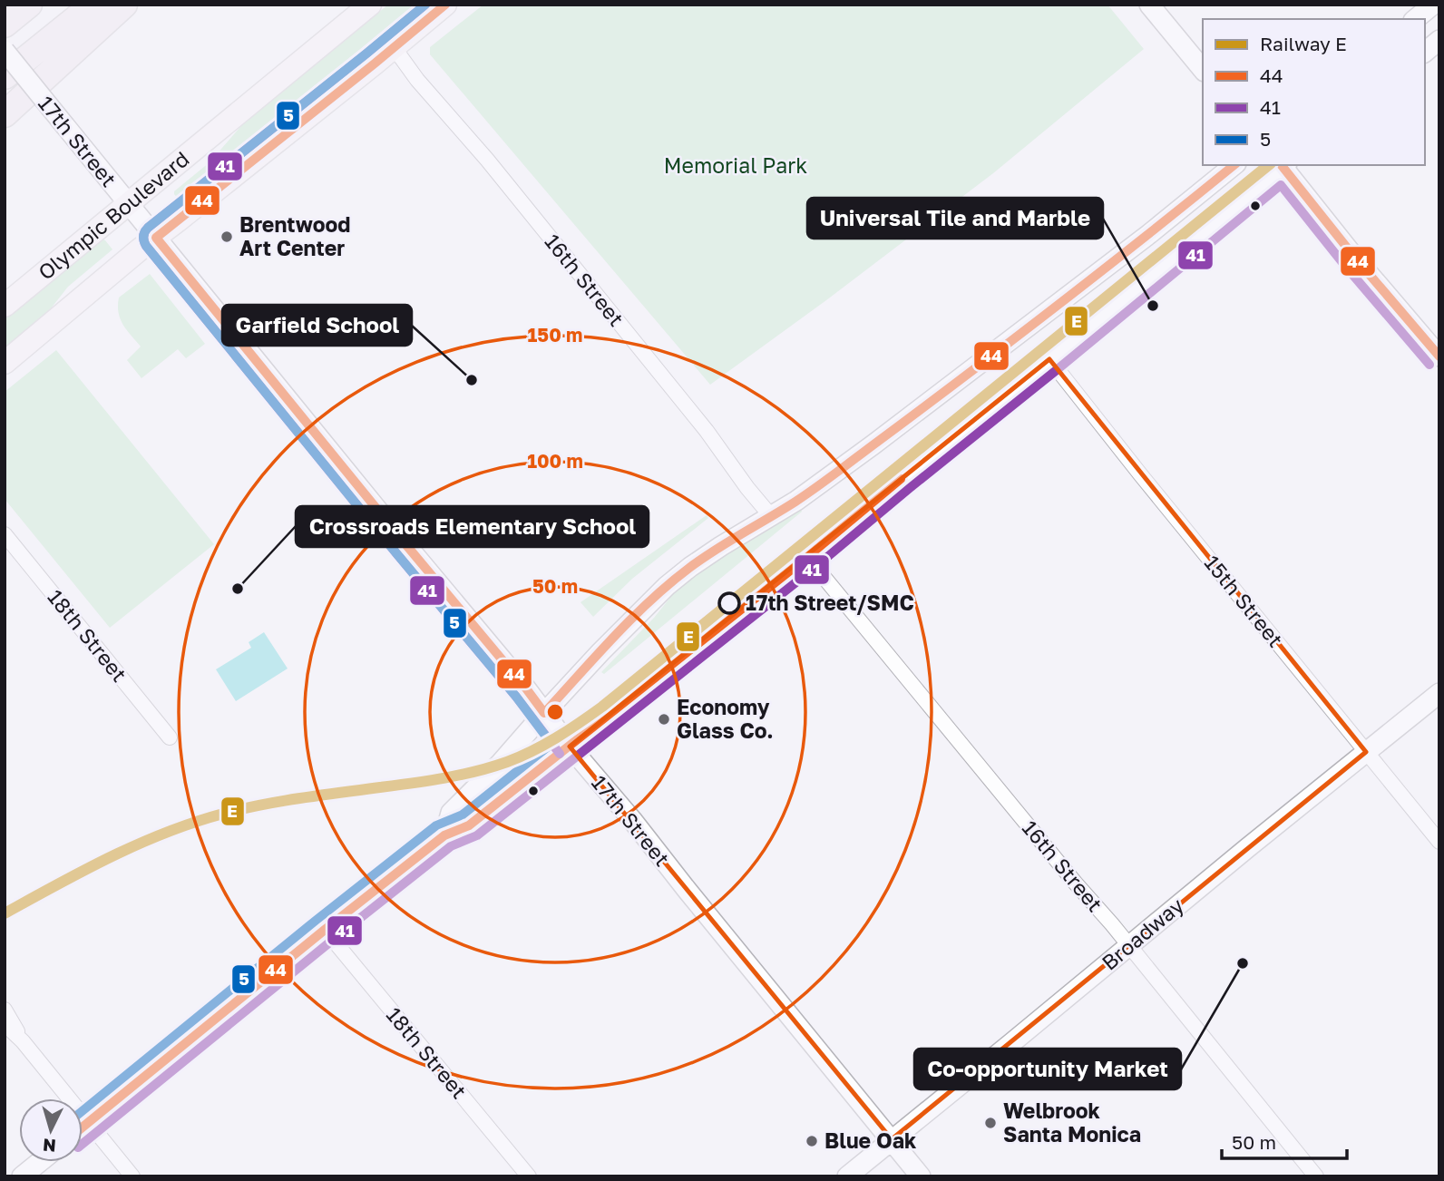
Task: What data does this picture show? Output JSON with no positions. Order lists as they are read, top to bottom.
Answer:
{
  "streets": {
    "main road": ["17th Street", "Olympic Boulevard", "Broadway"],
    "street": ["16th Street", "15th Street", "18th Street"]
  },
  "crossings": [
    ["17th Street", "Olympic Boulevard"],
    ["17th Street", "Broadway"],
    ["Olympic Boulevard", "16th Street"],
    ["16th Street", "Broadway"],
    ["15th Street", "Broadway"]
  ],
  "parks": ["Memorial Park"],
  "places": [
    "Brentwood Art Center",
    "Universal Tile and Marble",
    "Garfield School",
    "Crossroads Elementary School",
    "17th Street/SMC",
    "Economy Glass Co.",
    "Co-opportunity Market",
    "Welbrook Santa Monica",
    "Blue Oak"
  ],
  "lines": [
    "transit line 44",
    "transit line 41",
    "transit line 5",
    "rail line E"
  ],
  "legend": [
    "Railway E",
    "44",
    "41",
    "5"
  ],
  "scale_bar": "50 m",
  "north": "bottom",
  "rings": ["150 m", "100 m", "50 m"]
}
